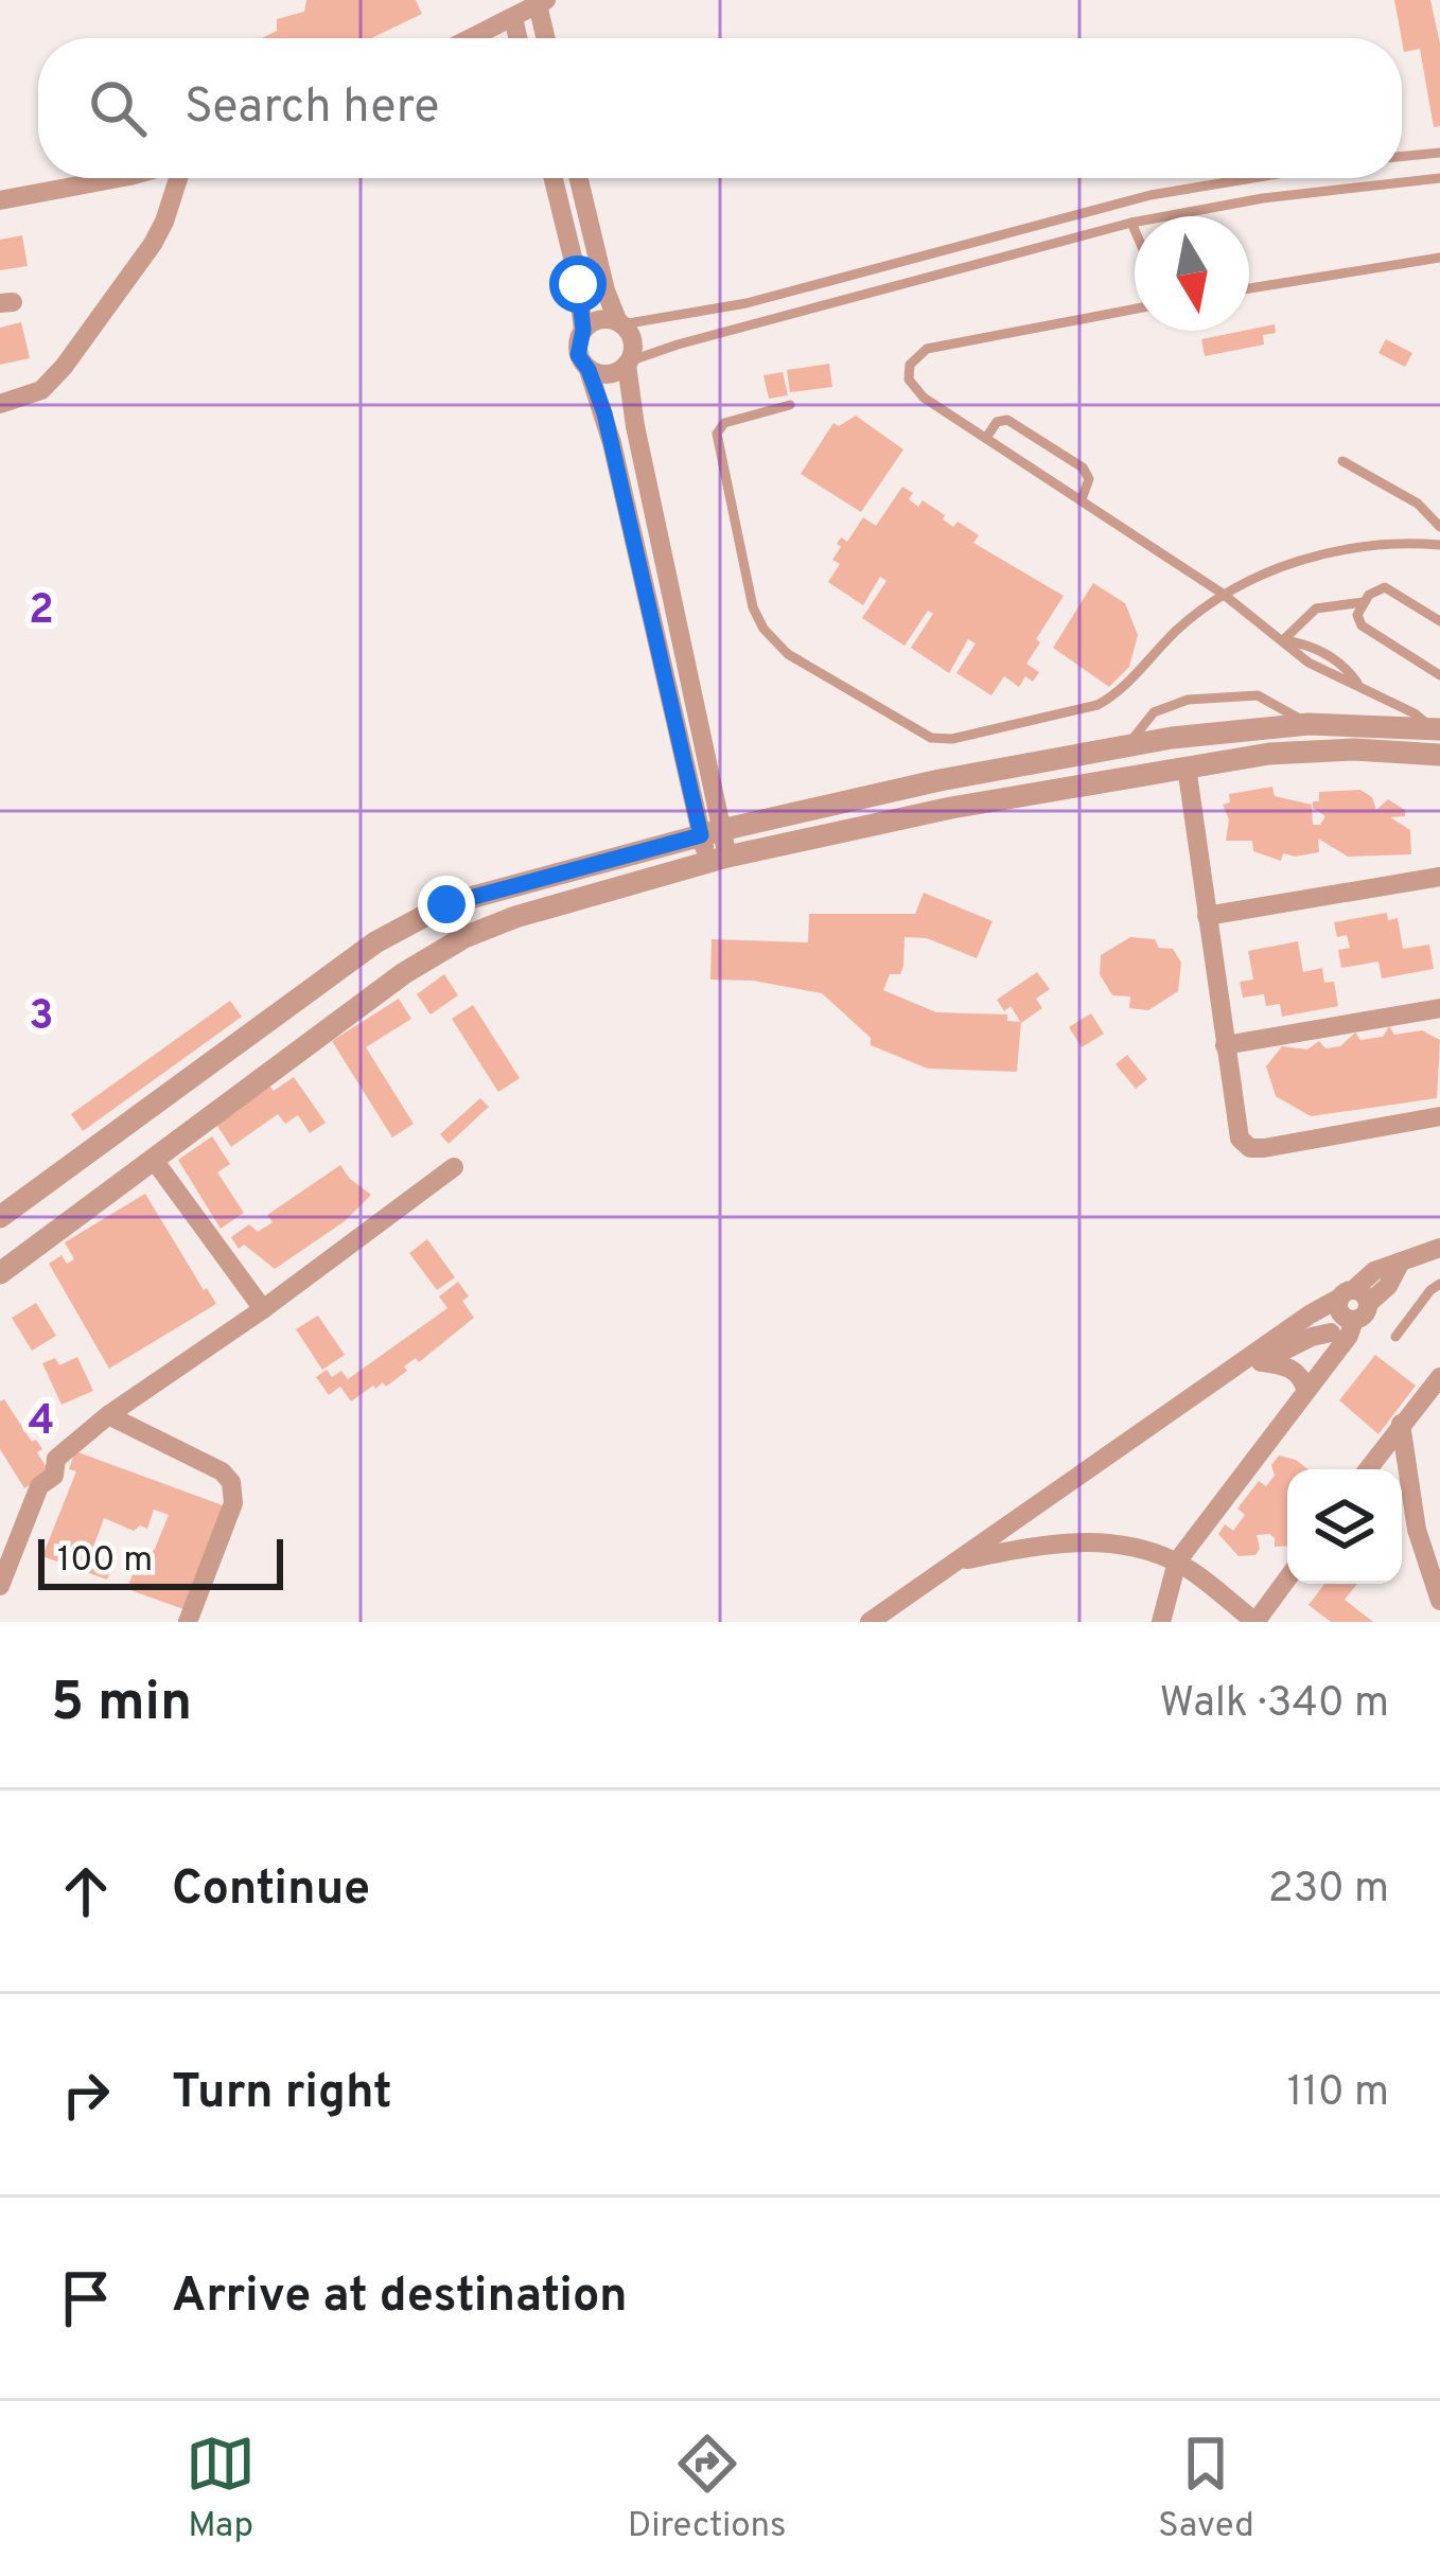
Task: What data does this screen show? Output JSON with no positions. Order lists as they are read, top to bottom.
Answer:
{
  "scale_bar": "100 m",
  "north": "bottom",
  "page": {
    "search": "Search here",
    "scale": "100 m",
    "heading": ["5 min", "Walk · 340 m"],
    "list": [
      ["Continue", "230 m"],
      ["Turn right", "110 m"],
      "Arrive at destination"
    ],
    "nav": ["Map", "Directions", "Saved"]
  },
  "grid": {
    "rows": ["2", "3", "4"]
  }
}
